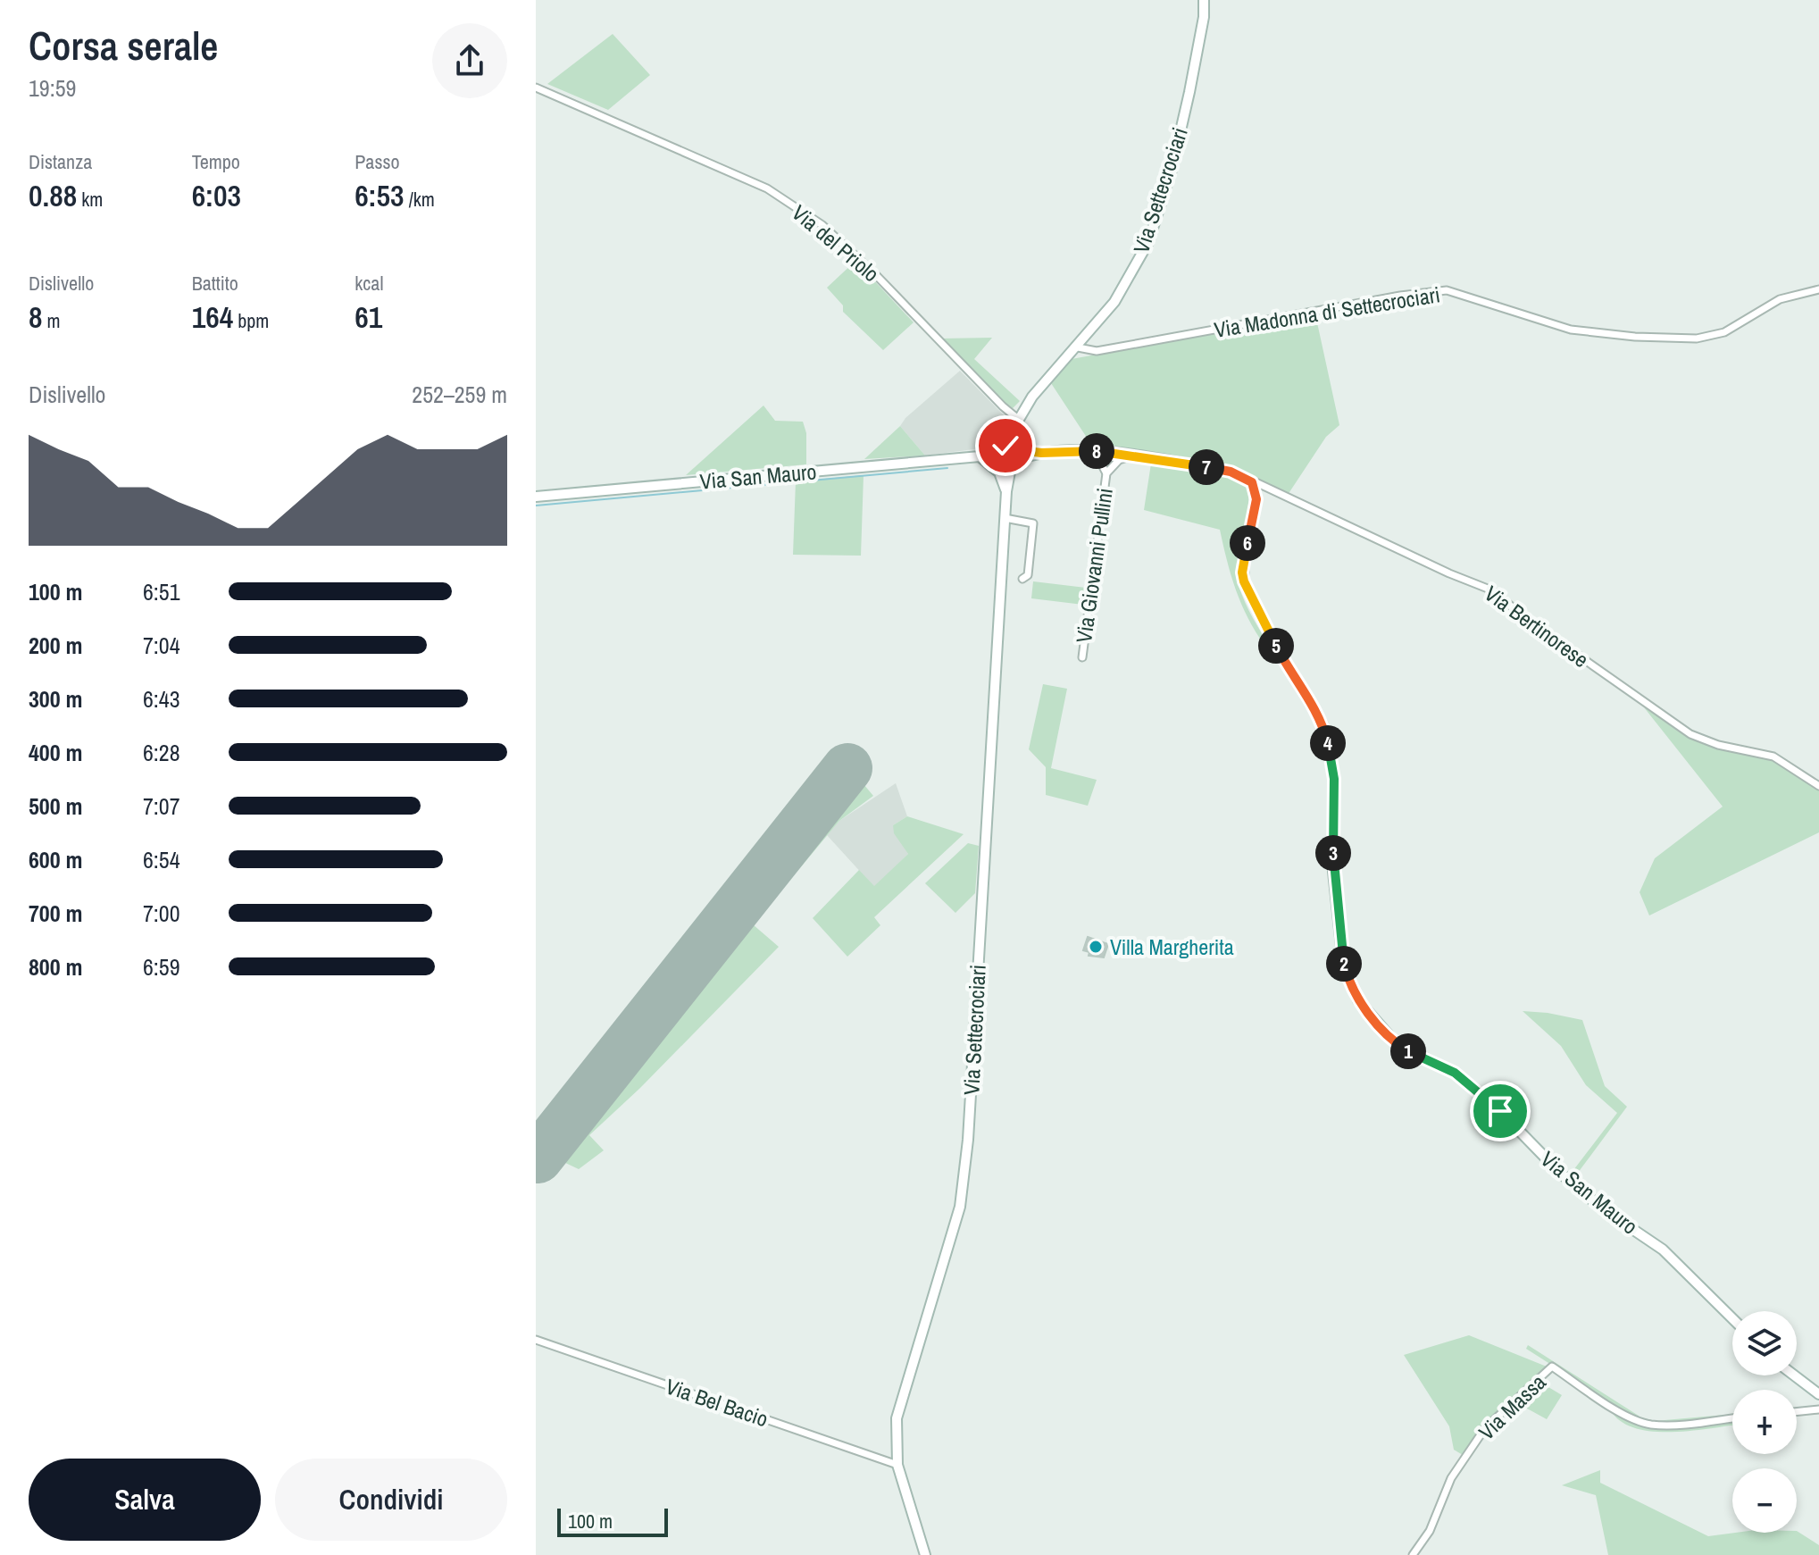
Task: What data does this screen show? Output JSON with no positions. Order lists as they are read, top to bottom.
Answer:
{
  "streets": {
    "main road": ["Via Settecrociari", "Via San Mauro"],
    "street": [
      "Via del Priolo",
      "Via Madonna di Settecrociari",
      "Via Giovanni Pullini",
      "Via Bertinorese",
      "Via Bel Bacio",
      "Via Massa"
    ]
  },
  "crossings": [
    ["Via Settecrociari", "Via del Priolo"],
    ["Via Settecrociari", "Via Madonna di Settecrociari"],
    ["Via Settecrociari", "Via San Mauro"],
    ["Via Settecrociari", "Via Bel Bacio"],
    ["Via San Mauro", "Via Giovanni Pullini"],
    ["Via San Mauro", "Via Bertinorese"]
  ],
  "places": ["Villa Margherita"],
  "scale_bar": "100 m",
  "page": {
    "heading": ["Corsa serale", "19:59"],
    "stats": [
      ["Distanza", "0.88 km"],
      ["Tempo", "6:03"],
      ["Passo", "6:53 /km"],
      ["Dislivello", "8 m"],
      ["Battito", "164 bpm"],
      ["kcal", "61"]
    ],
    "chart": ["Dislivello", "252–259 m"],
    "pins": [
      "8",
      "7",
      "6",
      "5",
      "4",
      "3",
      "2",
      "1"
    ],
    "list": [
      {
        "name": "100 m",
        "note": "6:51"
      },
      {
        "name": "200 m",
        "note": "7:04"
      },
      {
        "name": "300 m",
        "note": "6:43"
      },
      {
        "name": "400 m",
        "note": "6:28"
      },
      {
        "name": "500 m",
        "note": "7:07"
      },
      {
        "name": "600 m",
        "note": "6:54"
      },
      {
        "name": "700 m",
        "note": "7:00"
      },
      {
        "name": "800 m",
        "note": "6:59"
      }
    ],
    "map_buttons": ["+", "−"],
    "buttons": ["Salva", "Condividi"],
    "scale": "100 m"
  }
}
